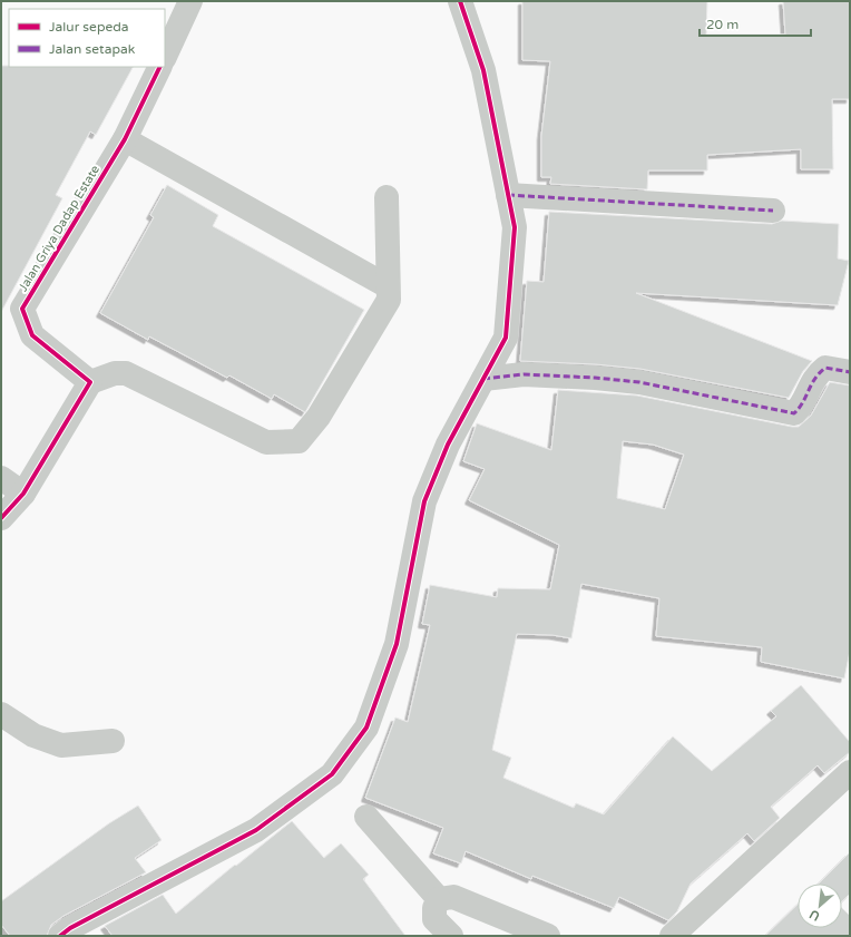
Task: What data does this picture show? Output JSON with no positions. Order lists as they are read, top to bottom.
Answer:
{
  "streets": {
    "street": ["Jalan Griya Dadap Estate"]
  },
  "legend": ["Jalur sepeda", "Jalan setapak"],
  "scale_bar": "20 m",
  "north": "bottom left"
}
